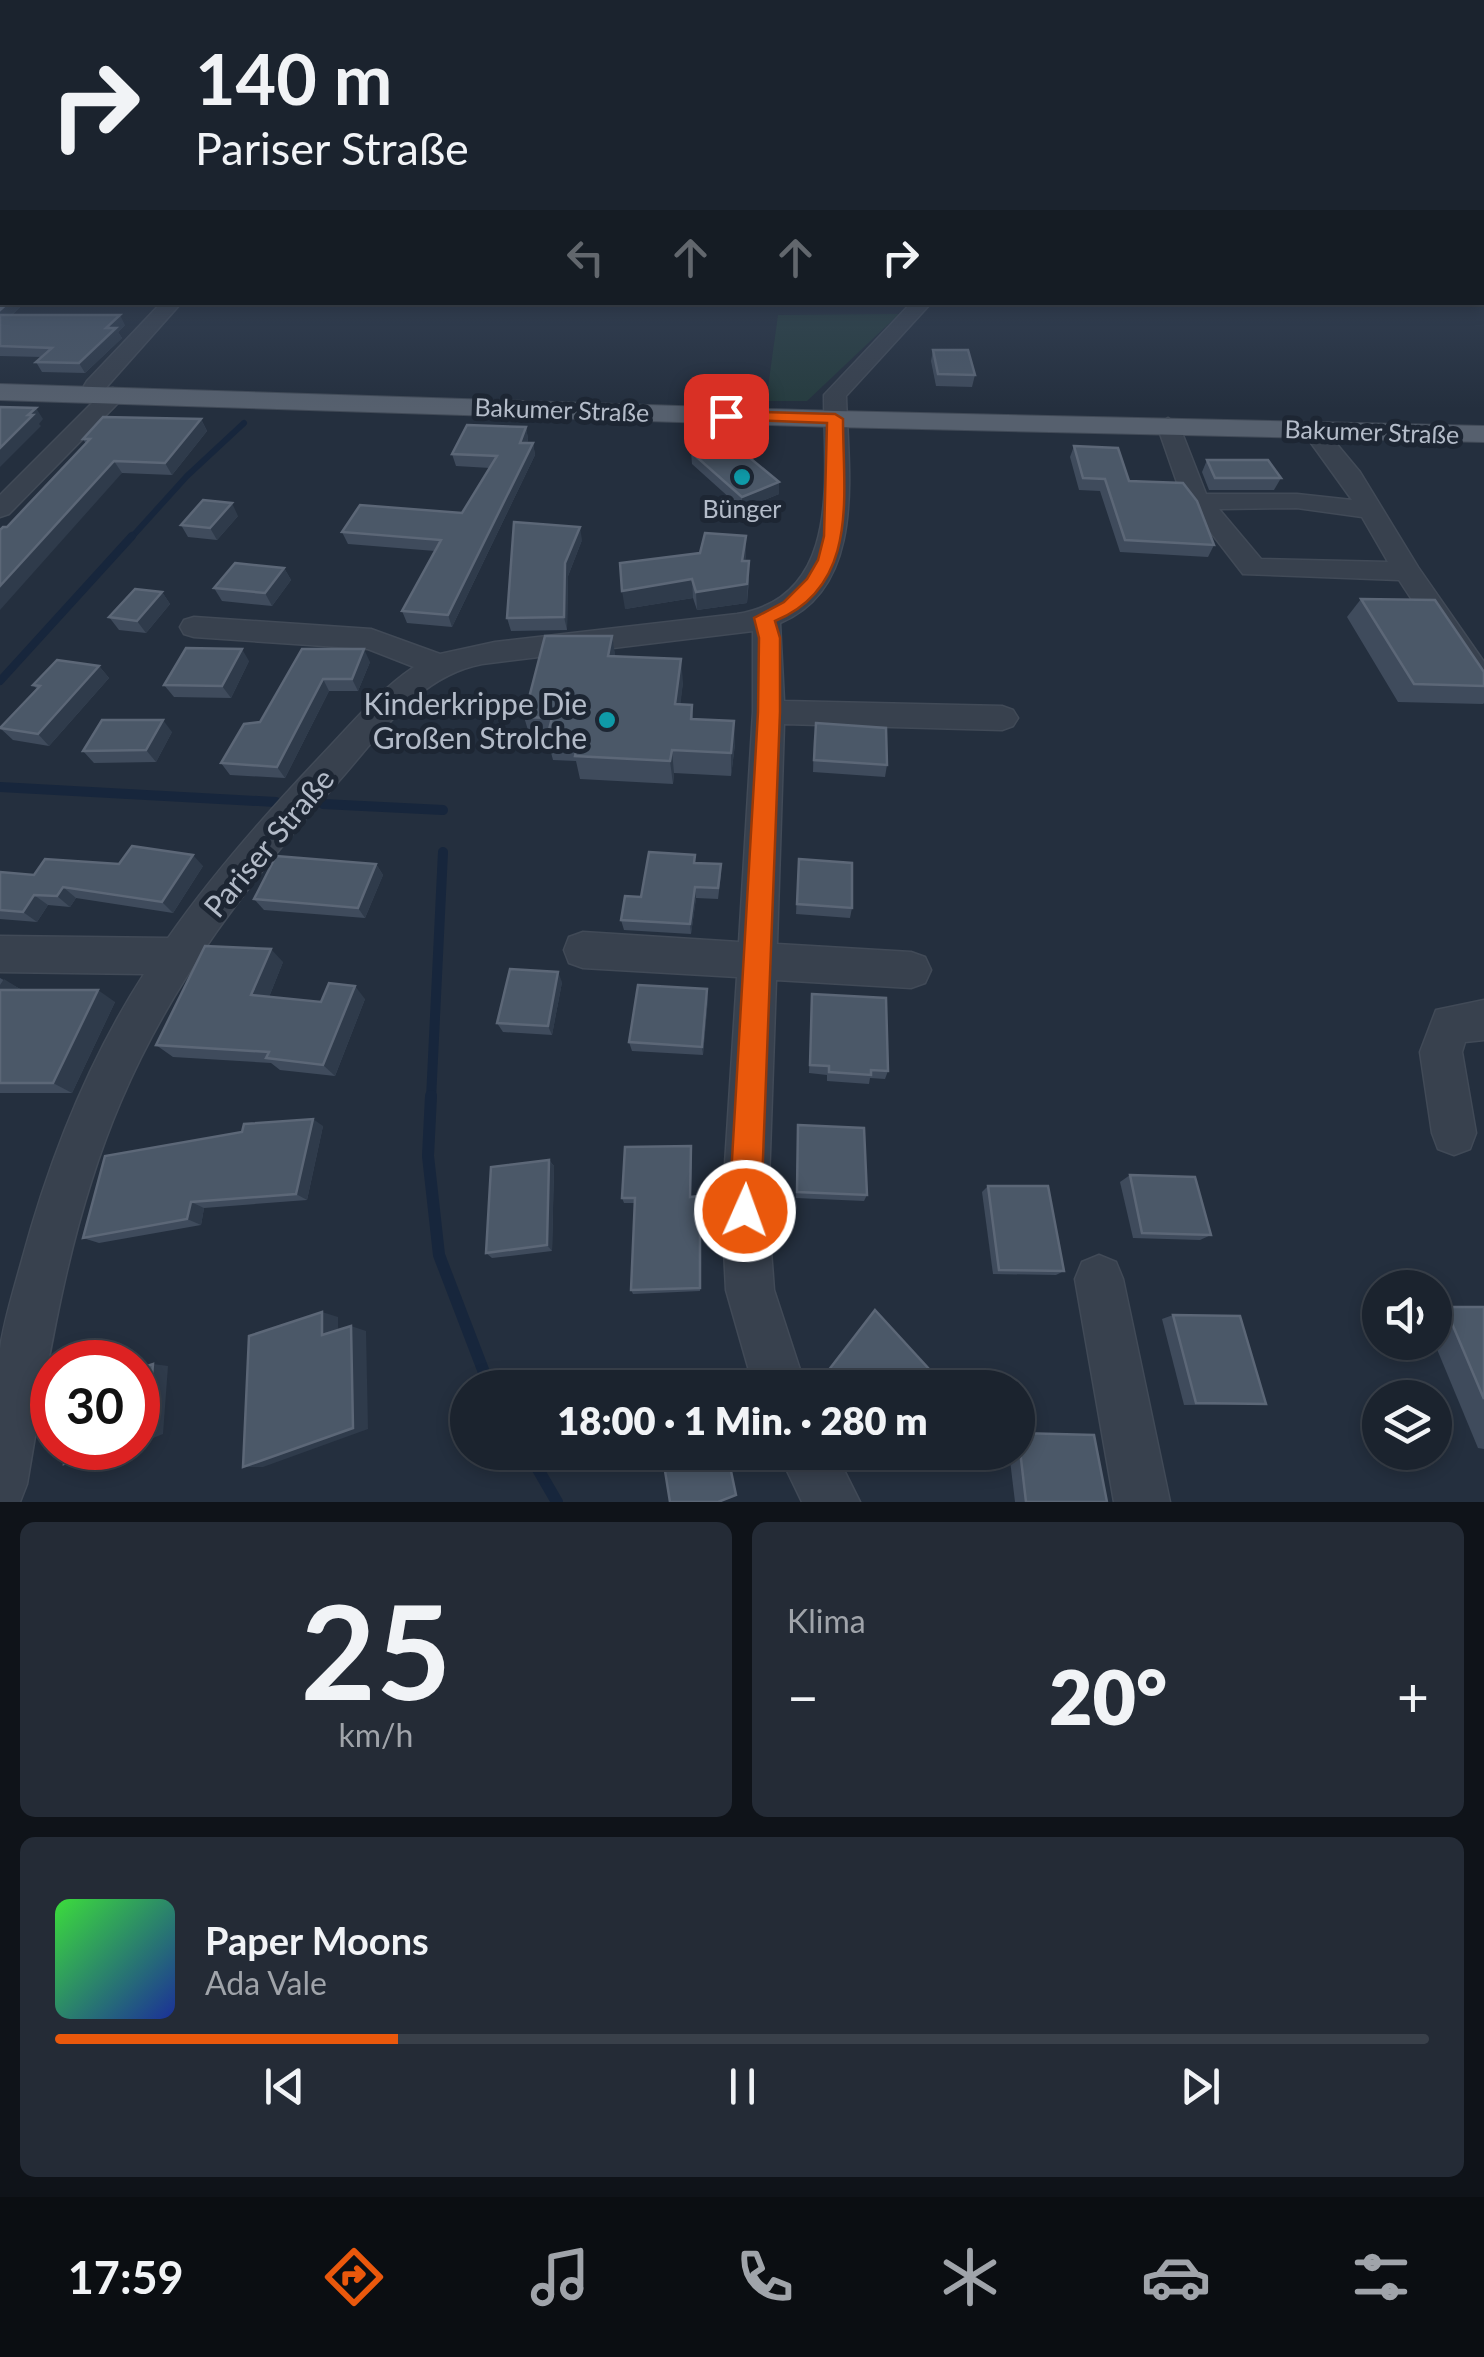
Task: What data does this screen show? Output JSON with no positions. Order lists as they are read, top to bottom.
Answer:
{
  "streets": {
    "main road": ["Bakumer Straße"],
    "street": ["Pariser Straße"]
  },
  "crossings": [
    ["Bakumer Straße", "Pariser Straße"]
  ],
  "places": ["Bünger", "Kinderkrippe Die Großen Strolche"],
  "page": {
    "turn": ["140 m", "Pariser Straße"],
    "limit": "30",
    "trip": "18:00 · 1 Min. · 280 m",
    "tile": [
      ["25", "km/h"],
      "Klima"
    ],
    "heat": ["−", "20°", "+"],
    "song": ["Paper Moons", "Ada Vale"],
    "tabs": "17:59"
  }
}
